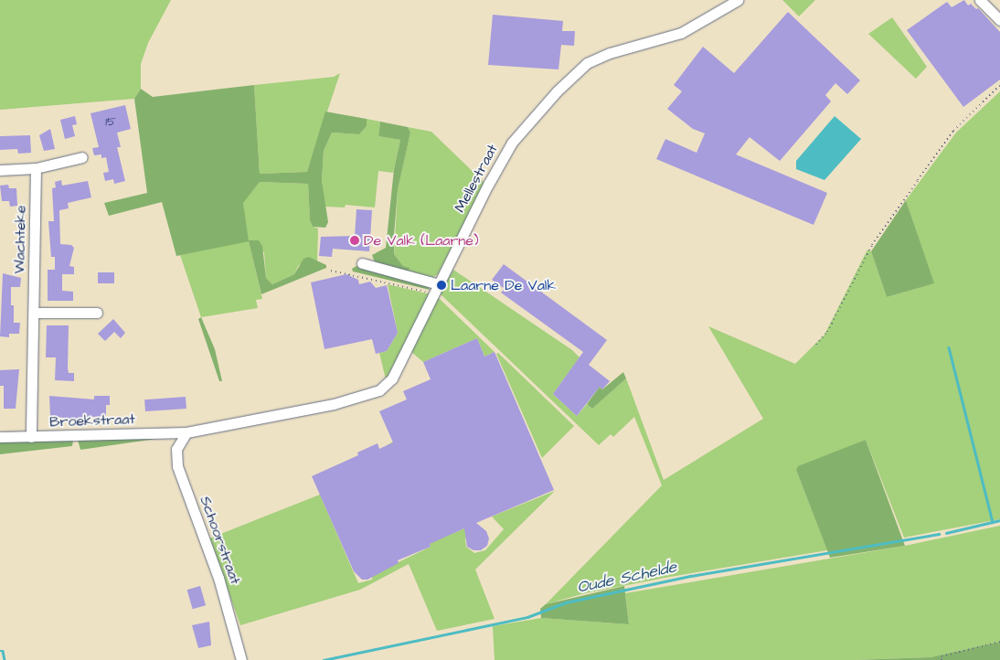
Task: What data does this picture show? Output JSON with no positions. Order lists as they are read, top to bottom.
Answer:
{
  "streets": {
    "street": [
      "Mellestraat",
      "Wachteke",
      "Broekstraat",
      "Schoorstraat"
    ]
  },
  "crossings": [
    ["Mellestraat", "Broekstraat"],
    ["Mellestraat", "Schoorstraat"],
    ["Wachteke", "Broekstraat"],
    ["Broekstraat", "Schoorstraat"]
  ],
  "water": ["Oude Schelde"],
  "places": ["De Valk (Laarne)", "Laarne De Valk"],
  "house_numbers": ["15"]
}
